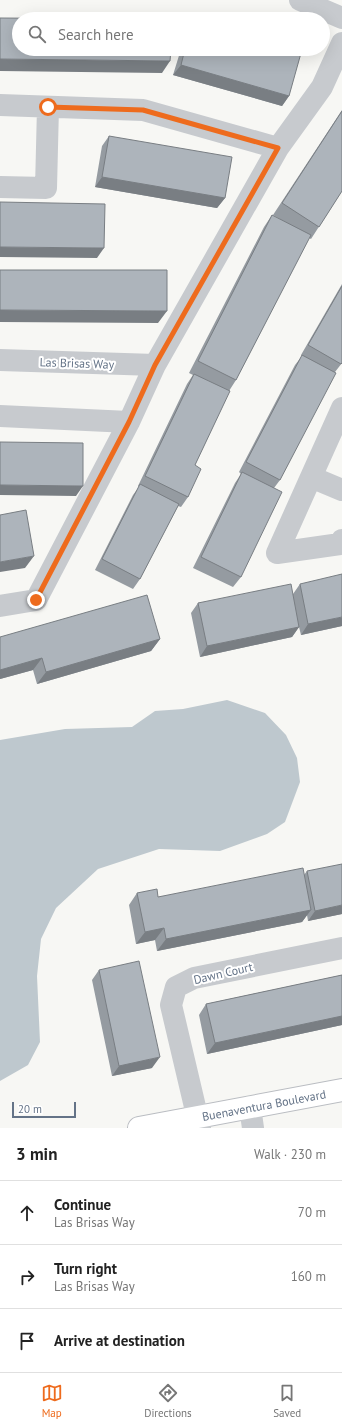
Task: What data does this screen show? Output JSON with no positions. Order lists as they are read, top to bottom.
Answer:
{
  "streets": {
    "main road": ["Buenaventura Boulevard"],
    "street": ["Las Brisas Way", "Dawn Court"]
  },
  "crossings": [
    ["Dawn Court", "Buenaventura Boulevard"]
  ],
  "scale_bar": "20 m",
  "page": {
    "search": "Search here",
    "scale": "20 m",
    "heading": ["3 min", "Walk · 230 m"],
    "list": [
      ["Continue", "Las Brisas Way", "70 m"],
      ["Turn right", "Las Brisas Way", "160 m"],
      "Arrive at destination"
    ],
    "nav": ["Map", "Directions", "Saved"]
  }
}
